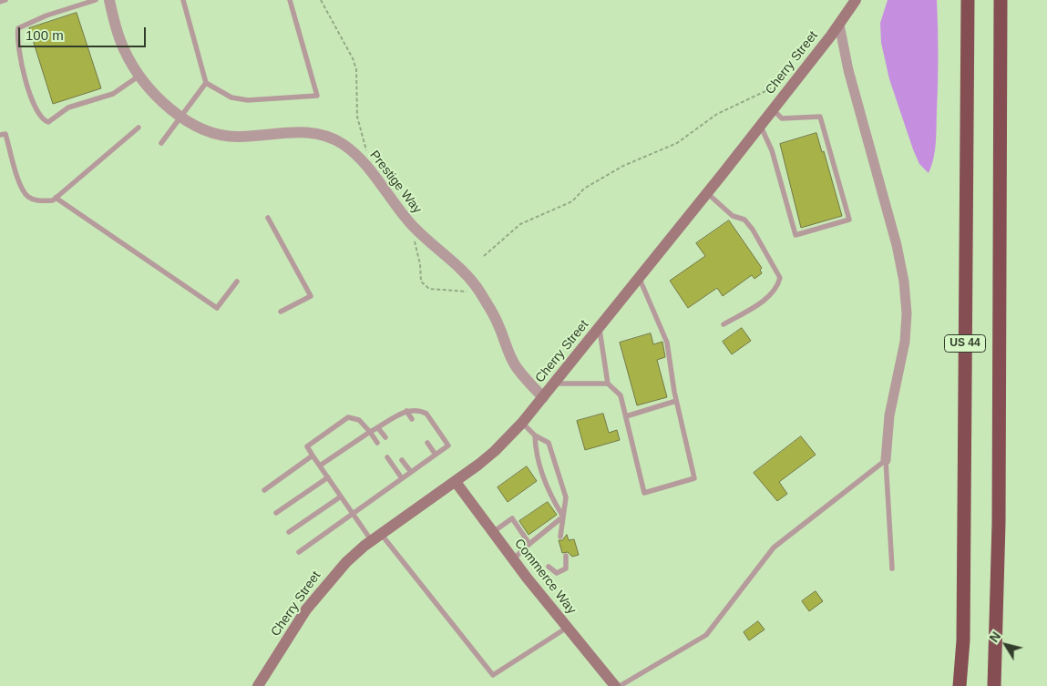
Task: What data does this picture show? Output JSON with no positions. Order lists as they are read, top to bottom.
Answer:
{
  "streets": {
    "highway": ["US 44"],
    "main road": ["Cherry Street", "Commerce Way"],
    "street": ["Prestige Way"]
  },
  "crossings": [
    ["Cherry Street", "Prestige Way"],
    ["Cherry Street", "Commerce Way"]
  ],
  "scale_bar": "100 m",
  "north": "top left"
}
